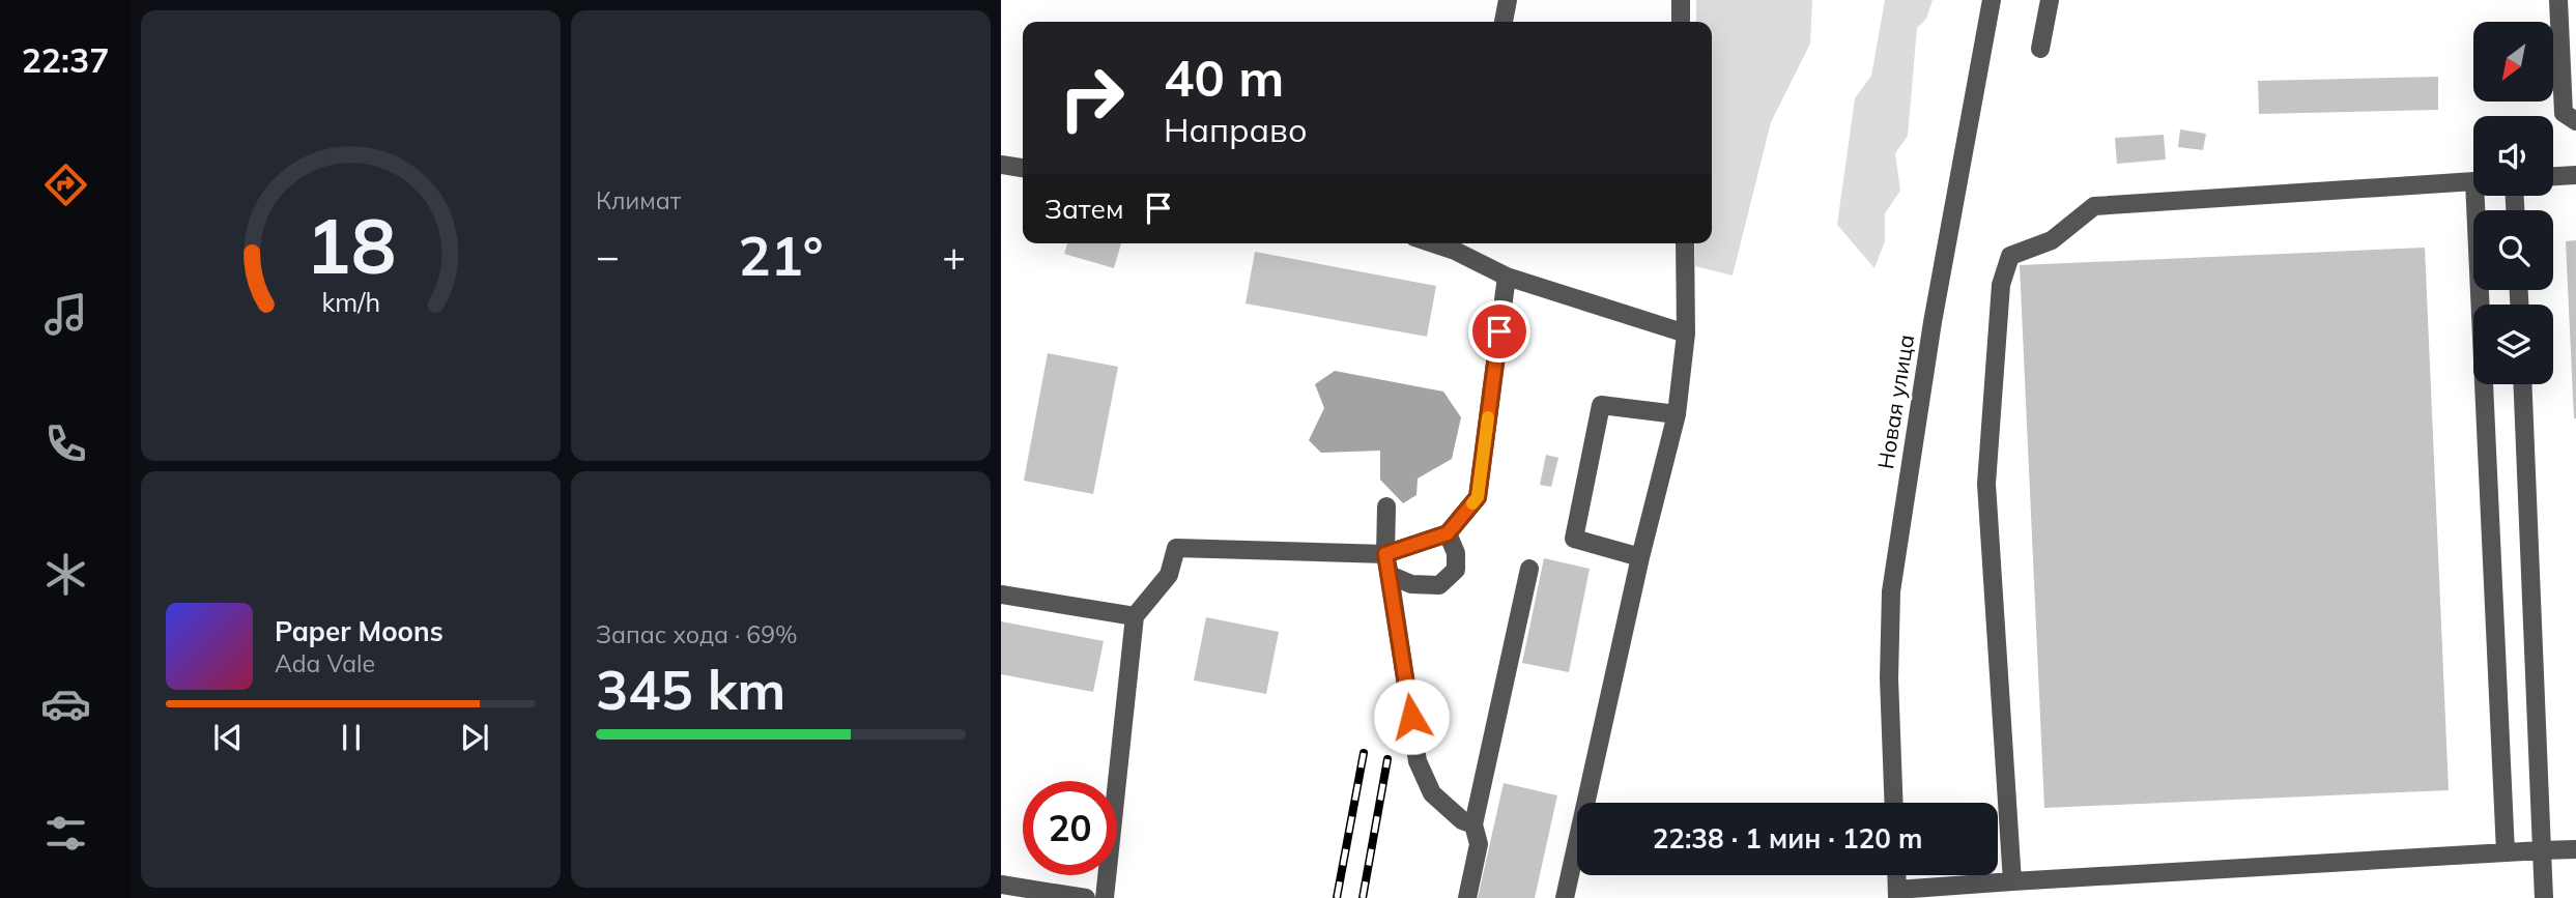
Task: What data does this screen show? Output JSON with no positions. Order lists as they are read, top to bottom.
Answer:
{
  "streets": {
    "street": ["Новая улица"]
  },
  "north": "bottom left",
  "page": {
    "tabs": "22:37",
    "tile": [
      "Климат",
      ["Запас хода · 69%", "345 km"]
    ],
    "turn": ["40 m", "Направо"],
    "then": "Затем",
    "heat": ["−", "21°", "+"],
    "song": ["Paper Moons", "Ada Vale"],
    "limit": "20",
    "trip": "22:38 · 1 мин · 120 m",
    "gauge": ["18", "km/h"]
  }
}
